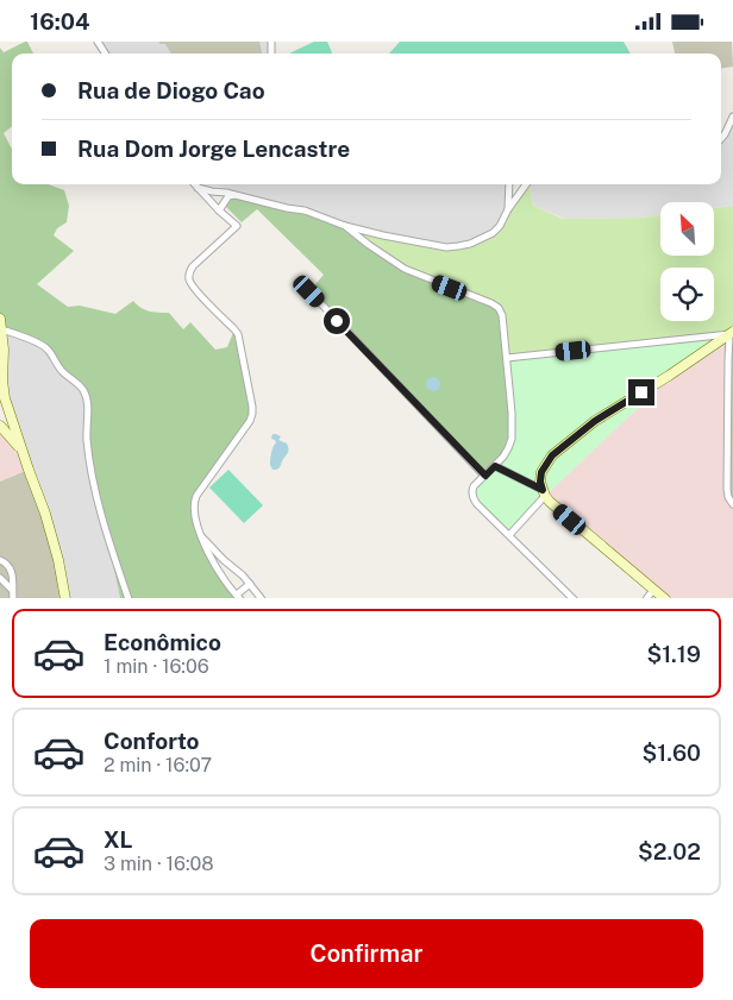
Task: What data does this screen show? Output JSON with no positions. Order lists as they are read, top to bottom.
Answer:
{
  "north": "top left",
  "page": {
    "status": "16:04",
    "banner": ["Rua de Diogo Cao", "Rua Dom Jorge Lencastre"],
    "list": [
      {
        "name": "Econômico",
        "note": "1 min · 16:06",
        "value": "$1.19"
      },
      {
        "name": "Conforto",
        "note": "2 min · 16:07",
        "value": "$1.60"
      },
      {
        "name": "XL",
        "note": "3 min · 16:08",
        "value": "$2.02"
      }
    ],
    "buttons": "Confirmar"
  }
}
